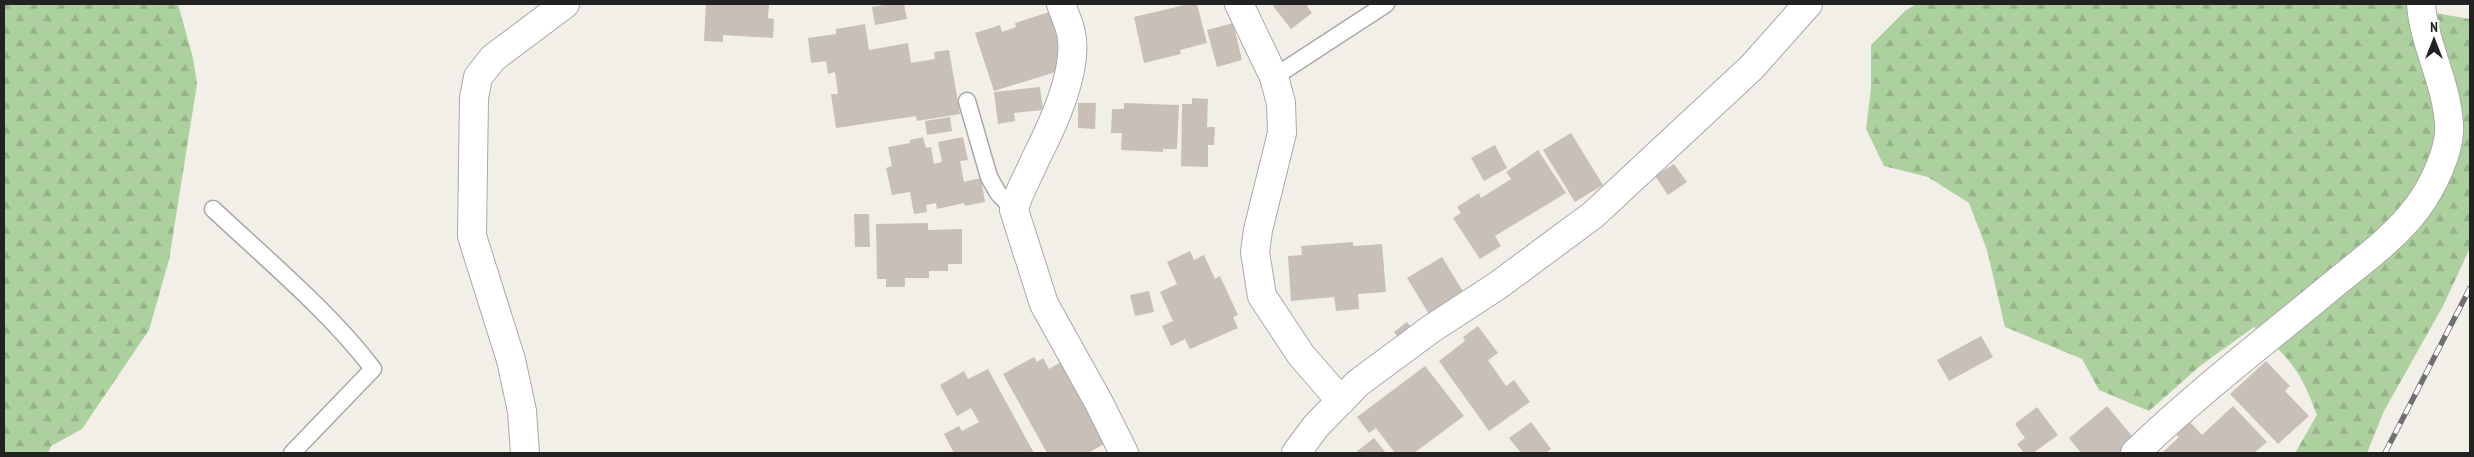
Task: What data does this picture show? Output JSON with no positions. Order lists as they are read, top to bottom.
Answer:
{
  "north": "top"
}
